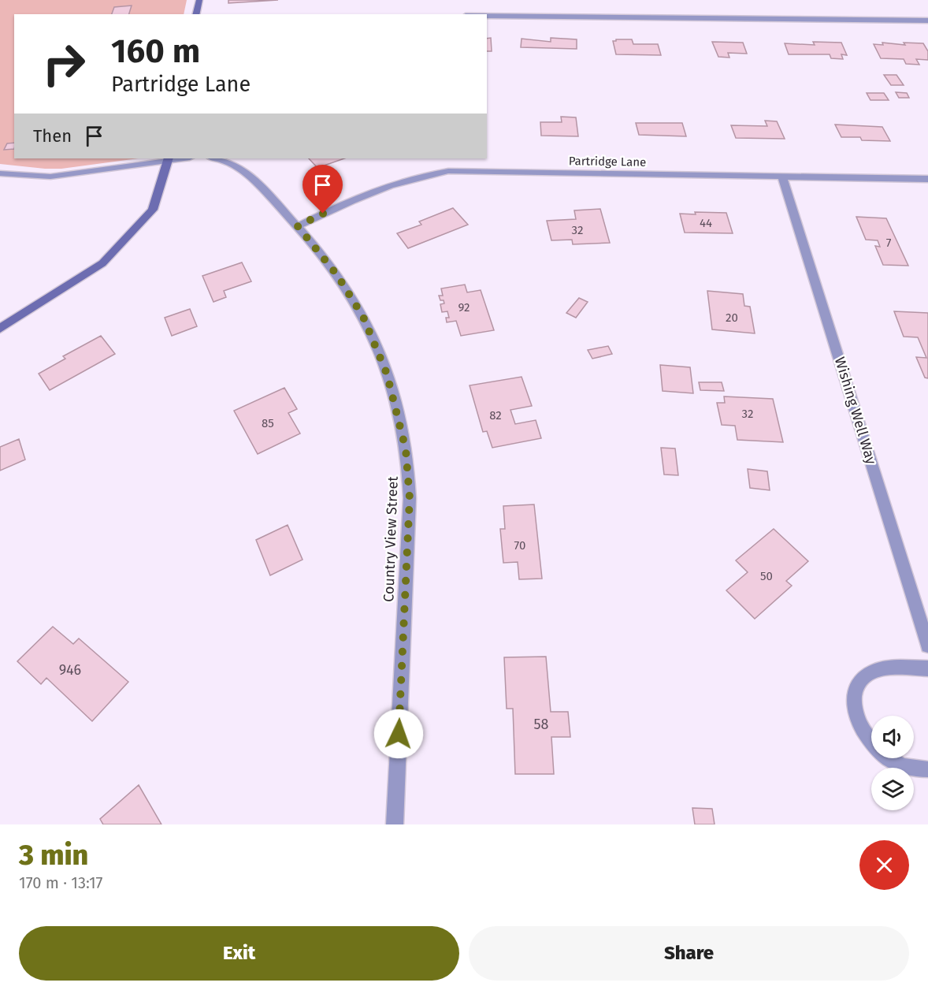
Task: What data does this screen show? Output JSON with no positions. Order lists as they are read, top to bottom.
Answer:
{
  "streets": {
    "street": ["Partridge Lane", "Wishing Well Way", "Country View Street"]
  },
  "crossings": [
    ["Partridge Lane", "Wishing Well Way"],
    ["Partridge Lane", "Country View Street"]
  ],
  "house_numbers": [
    "44",
    "32",
    "7",
    "92",
    "20",
    "32",
    "82",
    "85",
    "70",
    "50",
    "946",
    "58"
  ],
  "page": {
    "turn": ["160 m", "Partridge Lane"],
    "then": "Then",
    "heading": ["3 min", "170 m · 13:17"],
    "buttons": ["Exit", "Share"]
  }
}
